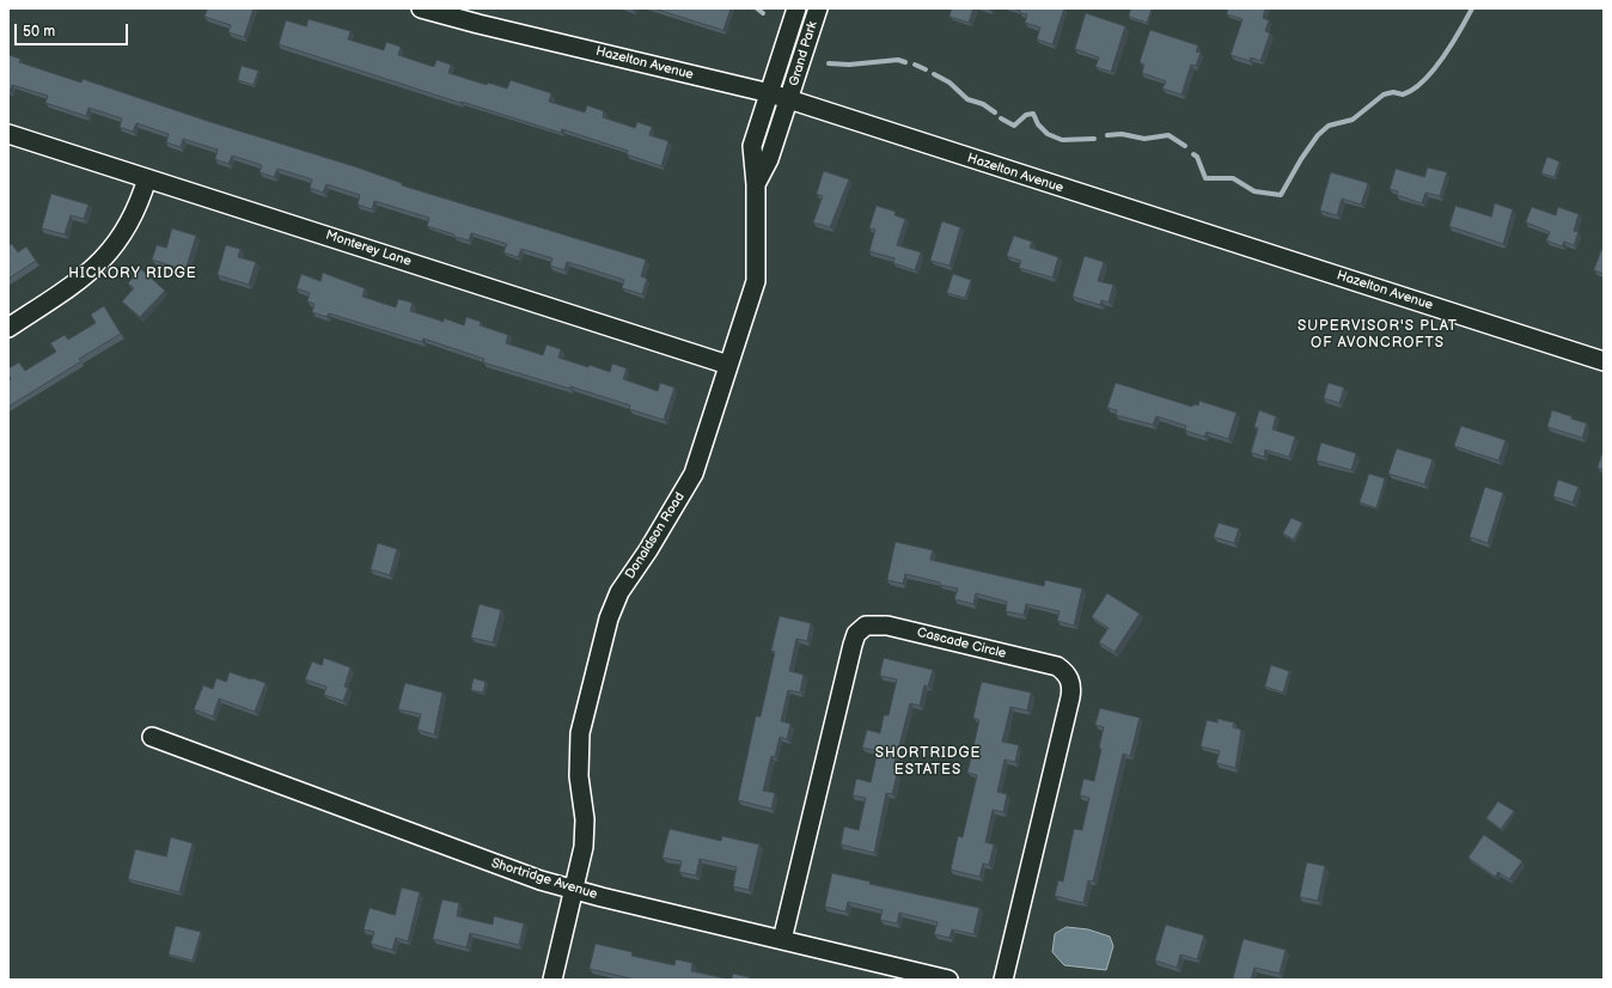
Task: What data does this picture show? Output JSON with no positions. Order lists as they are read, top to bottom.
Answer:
{
  "streets": {
    "street": [
      "Grand Park",
      "Hazelton Avenue",
      "Monterey Lane",
      "Donaldson Road",
      "Cascade Circle",
      "Shortridge Avenue"
    ]
  },
  "crossings": [
    ["Grand Park", "Hazelton Avenue"],
    ["Grand Park", "Donaldson Road"],
    ["Hazelton Avenue", "Donaldson Road"],
    ["Monterey Lane", "Donaldson Road"],
    ["Donaldson Road", "Shortridge Avenue"],
    ["Cascade Circle", "Shortridge Avenue"]
  ],
  "districts": ["HICKORY RIDGE", "SUPERVISOR'S PLAT OF AVONCROFTS", "SHORTRIDGE ESTATES"],
  "scale_bar": "50 m"
}
